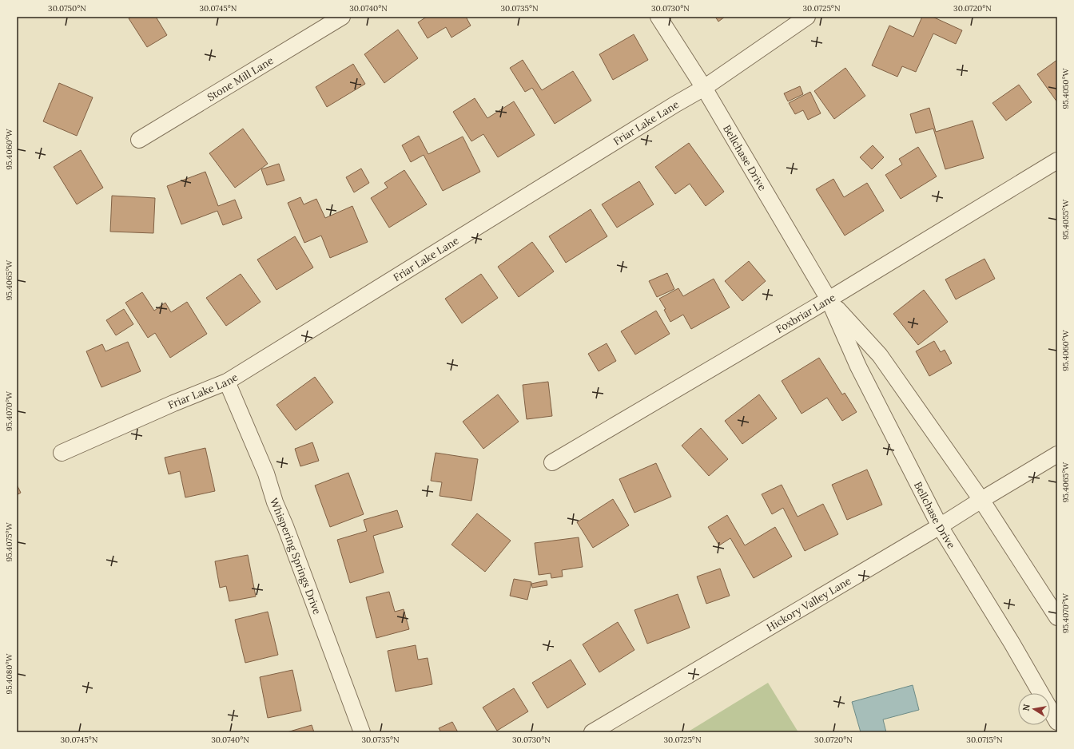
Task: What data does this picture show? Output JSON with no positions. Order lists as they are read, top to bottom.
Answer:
{
  "streets": {
    "street": [
      "Stone Mill Lane",
      "Friar Lake Lane",
      "Bellchase Drive",
      "Foxbriar Lane",
      "Whispering Springs Drive",
      "Hickory Valley Lane"
    ]
  },
  "crossings": [
    ["Friar Lake Lane", "Bellchase Drive"],
    ["Friar Lake Lane", "Whispering Springs Drive"],
    ["Bellchase Drive", "Foxbriar Lane"],
    ["Bellchase Drive", "Hickory Valley Lane"]
  ],
  "north": "left",
  "coordinates": [
    "30.0750°N",
    "30.0745°N",
    "30.0740°N",
    "30.0735°N",
    "30.0730°N",
    "30.0725°N",
    "30.0720°N",
    "95.4050°W",
    "95.4060°W",
    "95.4055°W",
    "95.4065°W",
    "95.4070°W",
    "95.4075°W",
    "95.4080°W",
    "30.0715°N"
  ]
}
